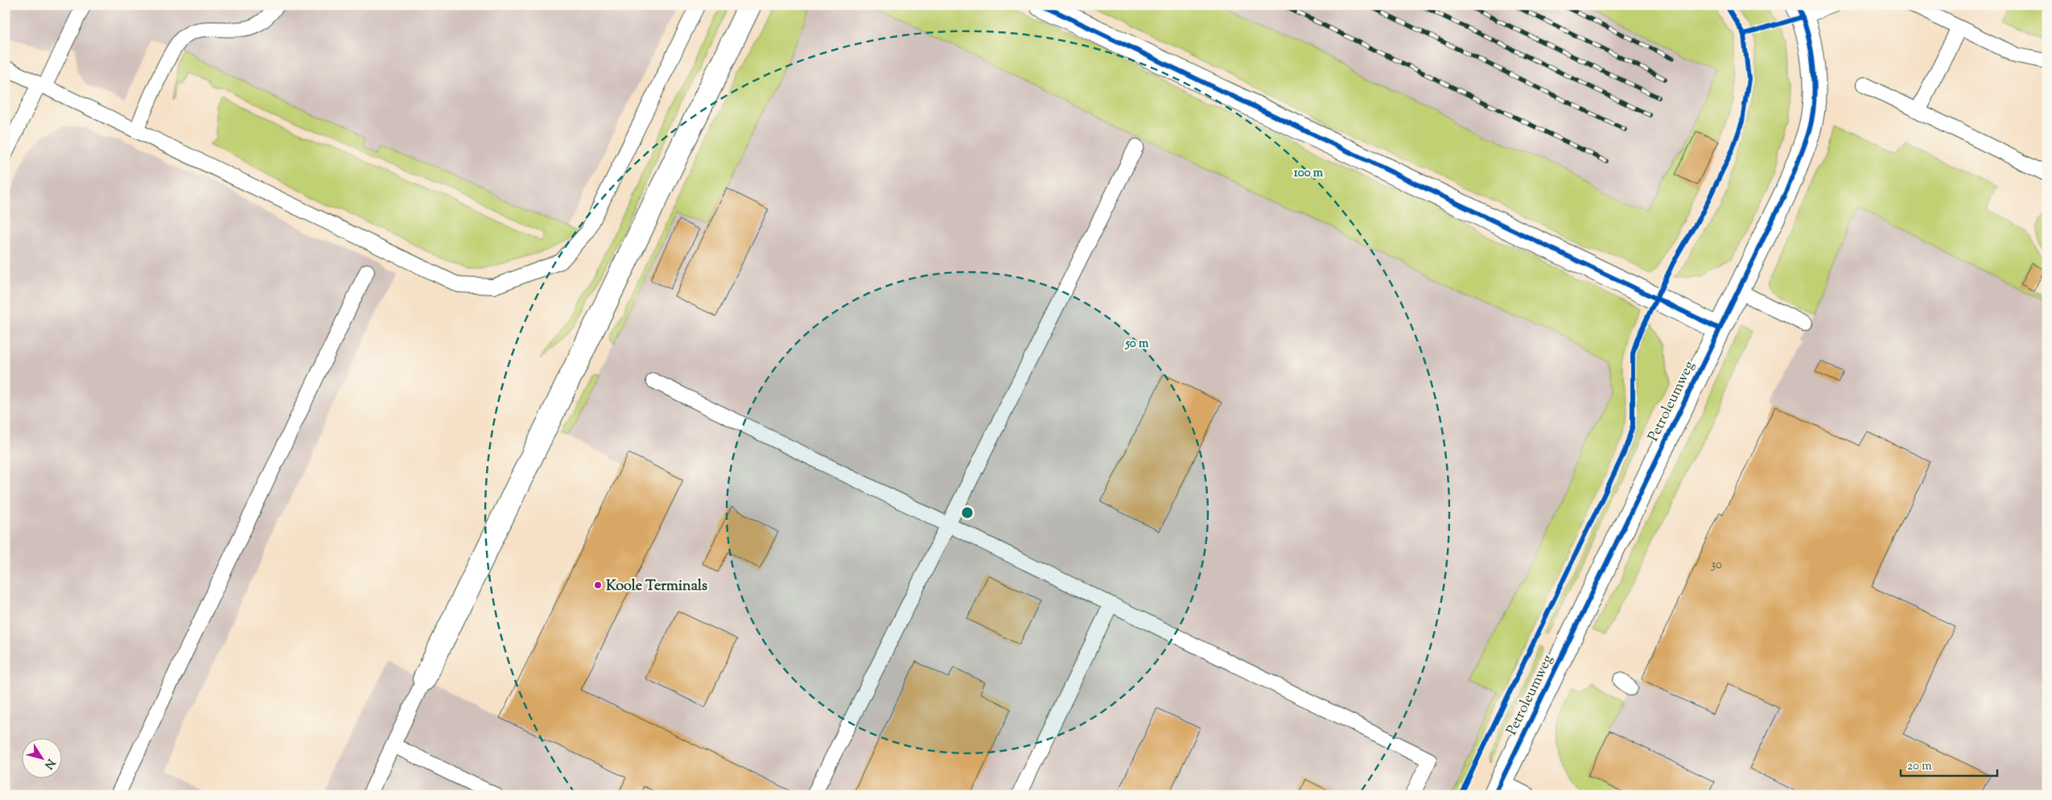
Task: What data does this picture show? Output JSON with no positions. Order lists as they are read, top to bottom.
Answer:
{
  "streets": {
    "street": ["Petroleumweg"]
  },
  "places": ["Koole Terminals"],
  "house_numbers": ["30"],
  "scale_bar": "20 m",
  "north": "bottom right",
  "rings": ["100 m", "50 m"]
}
